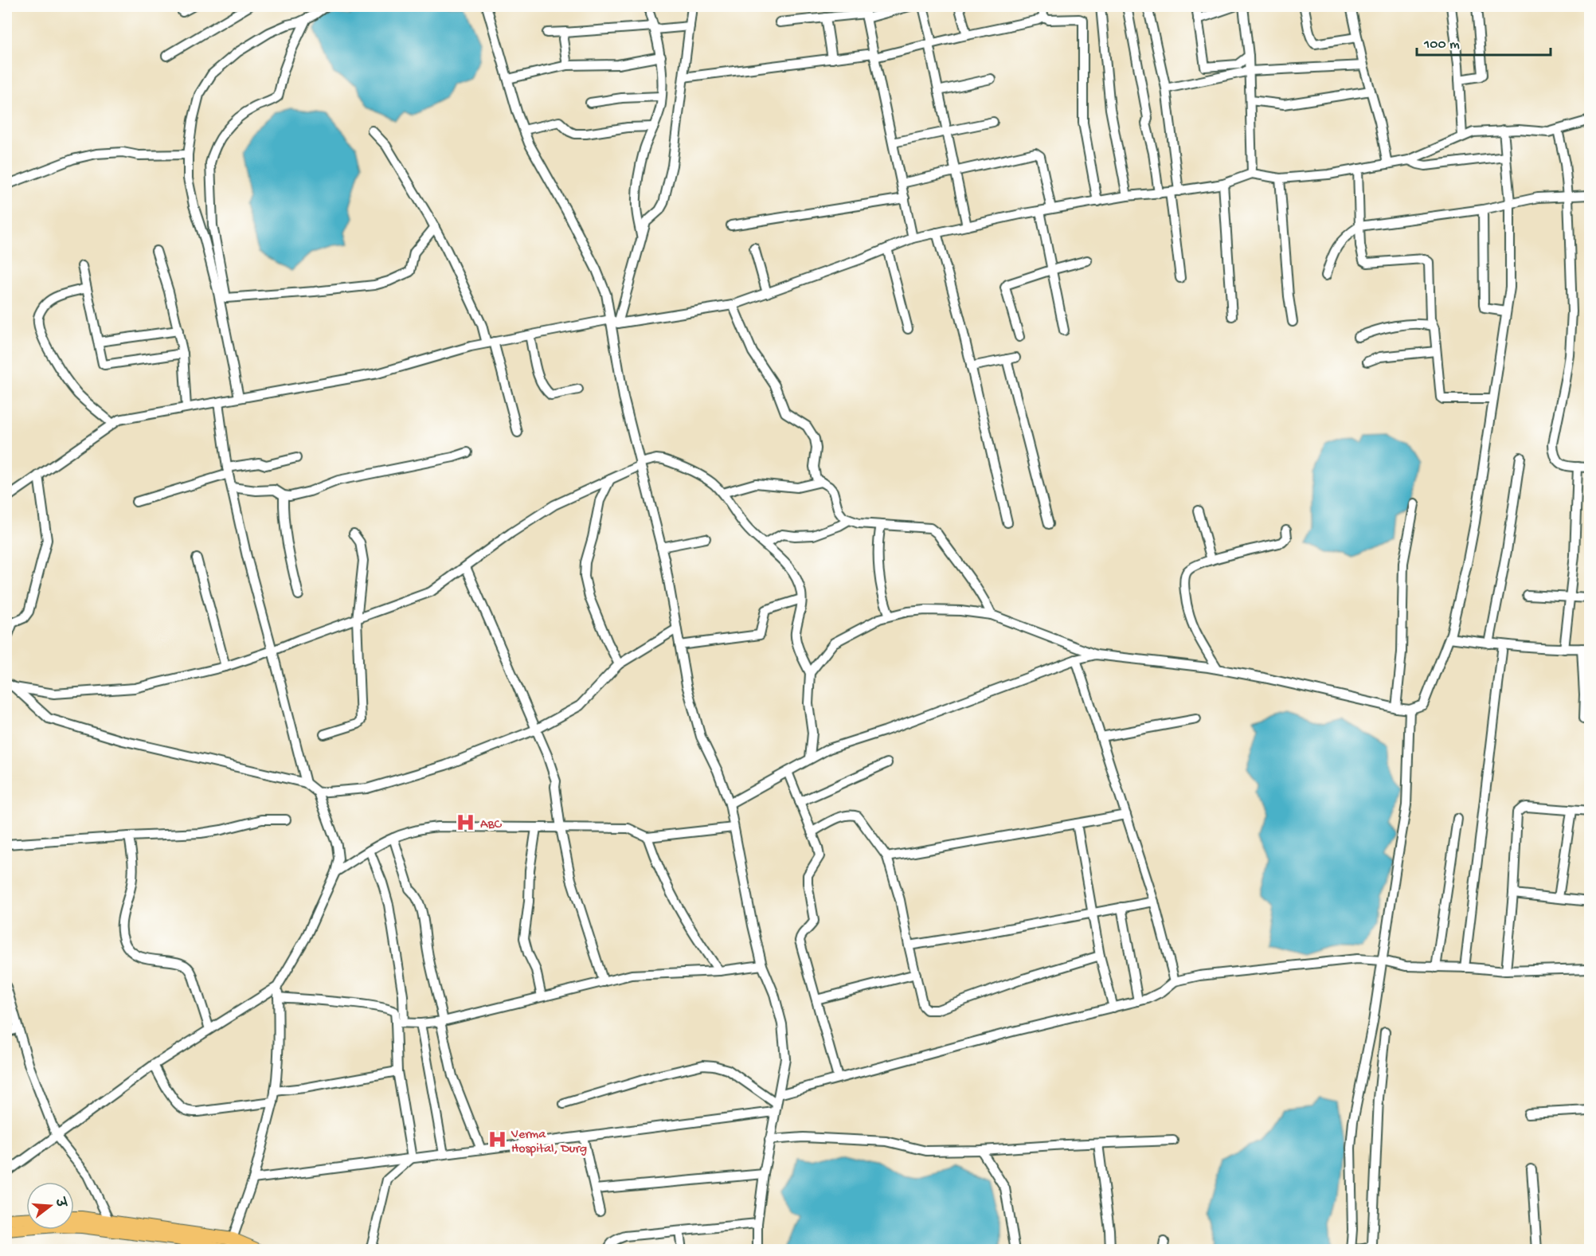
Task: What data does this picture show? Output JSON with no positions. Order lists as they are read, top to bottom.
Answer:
{
  "places": {
    "hospital": ["ABC", "Verma Hospital, Durg"]
  },
  "scale_bar": "100 m",
  "north": "right"
}
